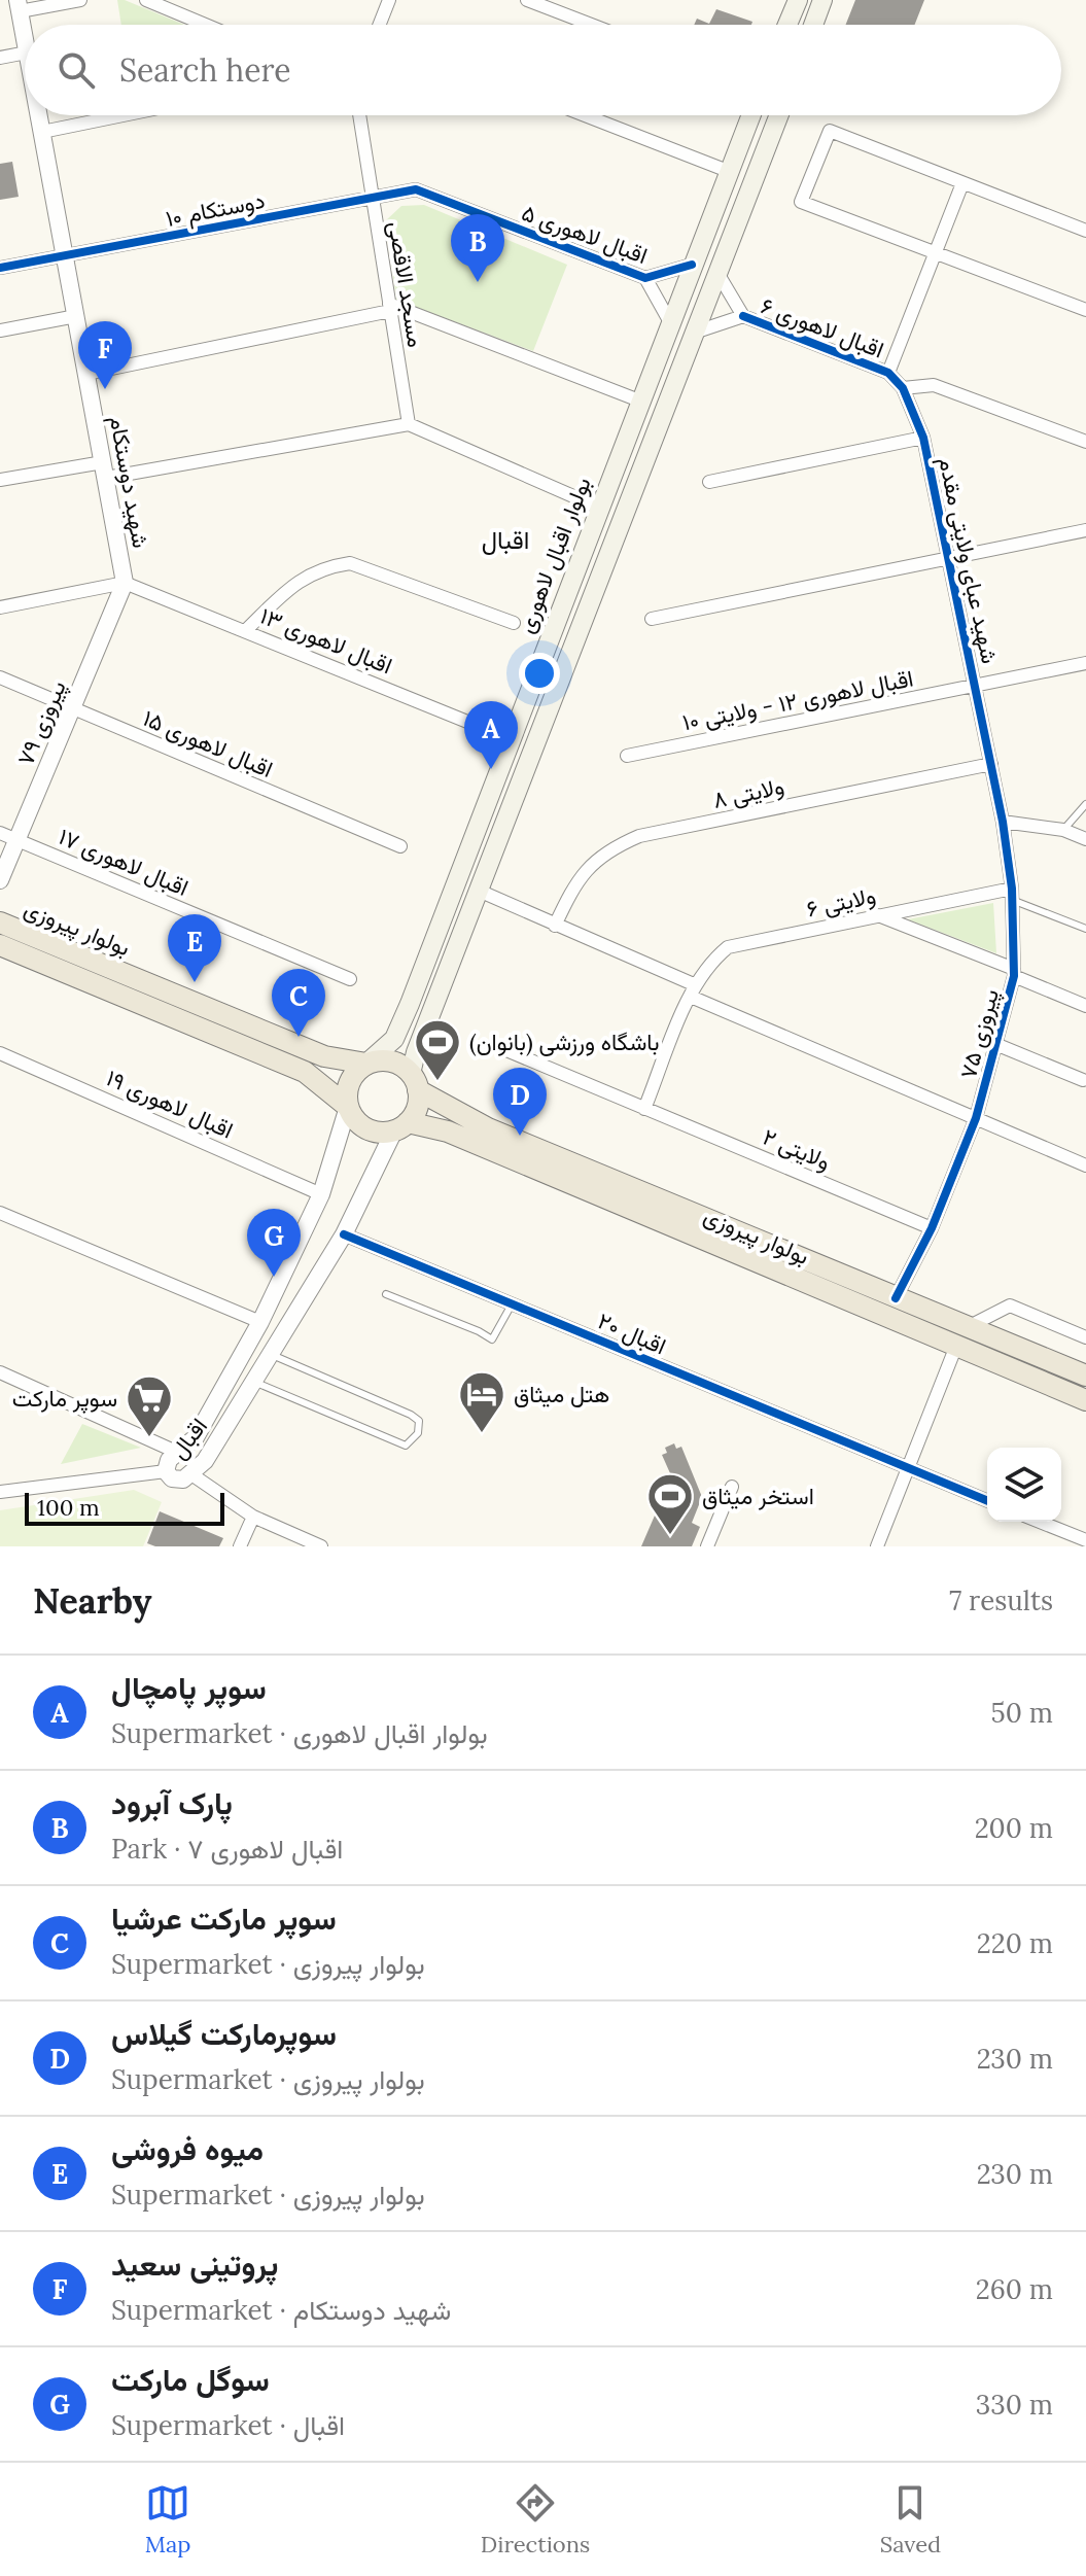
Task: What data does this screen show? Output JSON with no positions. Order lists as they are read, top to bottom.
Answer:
{
  "streets": {
    "main road": ["بولوار اقبال لاهوری", "بولوار پیروزی"],
    "street": [
      "دوستکام ۱۰",
      "اقبال لاهوری ۵",
      "مسجد الاقصی",
      "اقبال لاهوری ۶",
      "شهید دوستکام",
      "شهید عبای ولایتی مقدم",
      "اقبال لاهوری ۱۳",
      "اقبال لاهوری ۱۲ - ولایتی ۱۰",
      "پیروزی ۷۹",
      "اقبال لاهوری ۱۵",
      "ولایتی ۸",
      "اقبال لاهوری ۱۷",
      "ولایتی ۶",
      "پیروزی ۷۵",
      "اقبال لاهوری ۱۹",
      "ولایتی ۲",
      "اقبال ۲۰",
      "اقبال"
    ]
  },
  "crossings": [
    ["دوستکام ۱۰", "اقبال لاهوری ۵"],
    ["دوستکام ۱۰", "مسجد الاقصی"],
    ["دوستکام ۱۰", "شهید دوستکام"],
    ["اقبال لاهوری ۵", "مسجد الاقصی"],
    ["اقبال لاهوری ۵", "بولوار اقبال لاهوری"],
    ["اقبال لاهوری ۶", "شهید عبای ولایتی مقدم"],
    ["شهید دوستکام", "اقبال لاهوری ۱۳"],
    ["شهید دوستکام", "پیروزی ۷۹"],
    ["بولوار اقبال لاهوری", "اقبال لاهوری ۱۳"],
    ["بولوار اقبال لاهوری", "بولوار پیروزی"],
    ["بولوار اقبال لاهوری", "اقبال"],
    ["شهید عبای ولایتی مقدم", "اقبال لاهوری ۱۲ - ولایتی ۱۰"],
    ["شهید عبای ولایتی مقدم", "ولایتی ۸"],
    ["شهید عبای ولایتی مقدم", "پیروزی ۷۵"],
    ["اقبال لاهوری ۱۳", "پیروزی ۷۹"],
    ["پیروزی ۷۹", "اقبال لاهوری ۱۵"],
    ["پیروزی ۷۹", "اقبال لاهوری ۱۷"],
    ["ولایتی ۸", "پیروزی ۷۵"],
    ["ولایتی ۶", "پیروزی ۷۵"],
    ["ولایتی ۶", "ولایتی ۲"],
    ["بولوار پیروزی", "پیروزی ۷۵"],
    ["بولوار پیروزی", "اقبال"],
    ["پیروزی ۷۵", "ولایتی ۲"],
    ["اقبال لاهوری ۱۹", "اقبال"],
    ["اقبال ۲۰", "اقبال"]
  ],
  "districts": ["اقبال"],
  "places": {
    "sports": ["باشگاه ورزشی (بانوان)", "استخر میثاق"],
    "hotel": ["هتل میثاق"],
    "supermarket": ["سوپر مارکت"]
  },
  "scale_bar": "100 m",
  "page": {
    "search": "Search here",
    "pins": [
      "B",
      "F",
      "A",
      "E",
      "C",
      "D",
      "G"
    ],
    "scale": "100 m",
    "heading": ["Nearby", "7 results"],
    "list": [
      {
        "mark": "A",
        "name": "سوپر‌ پامچال",
        "note": "Supermarket · بولوار اقبال لاهوری",
        "value": "50 m"
      },
      {
        "mark": "B",
        "name": "پارک آبرود",
        "note": "Park · اقبال لاهوری ۷",
        "value": "200 m"
      },
      {
        "mark": "C",
        "name": "سوپر مارکت عرشیا",
        "note": "Supermarket · بولوار پیروزی",
        "value": "220 m"
      },
      {
        "mark": "D",
        "name": "سوپرمارکت گیلاس",
        "note": "Supermarket · بولوار پیروزی",
        "value": "230 m"
      },
      {
        "mark": "E",
        "name": "میوه فروشی",
        "note": "Supermarket · بولوار پیروزی",
        "value": "230 m"
      },
      {
        "mark": "F",
        "name": "پروتینی سعید",
        "note": "Supermarket · شهید دوستکام",
        "value": "260 m"
      },
      {
        "mark": "G",
        "name": "سوگل مارکت",
        "note": "Supermarket · اقبال",
        "value": "330 m"
      }
    ],
    "nav": ["Map", "Directions", "Saved"]
  }
}
